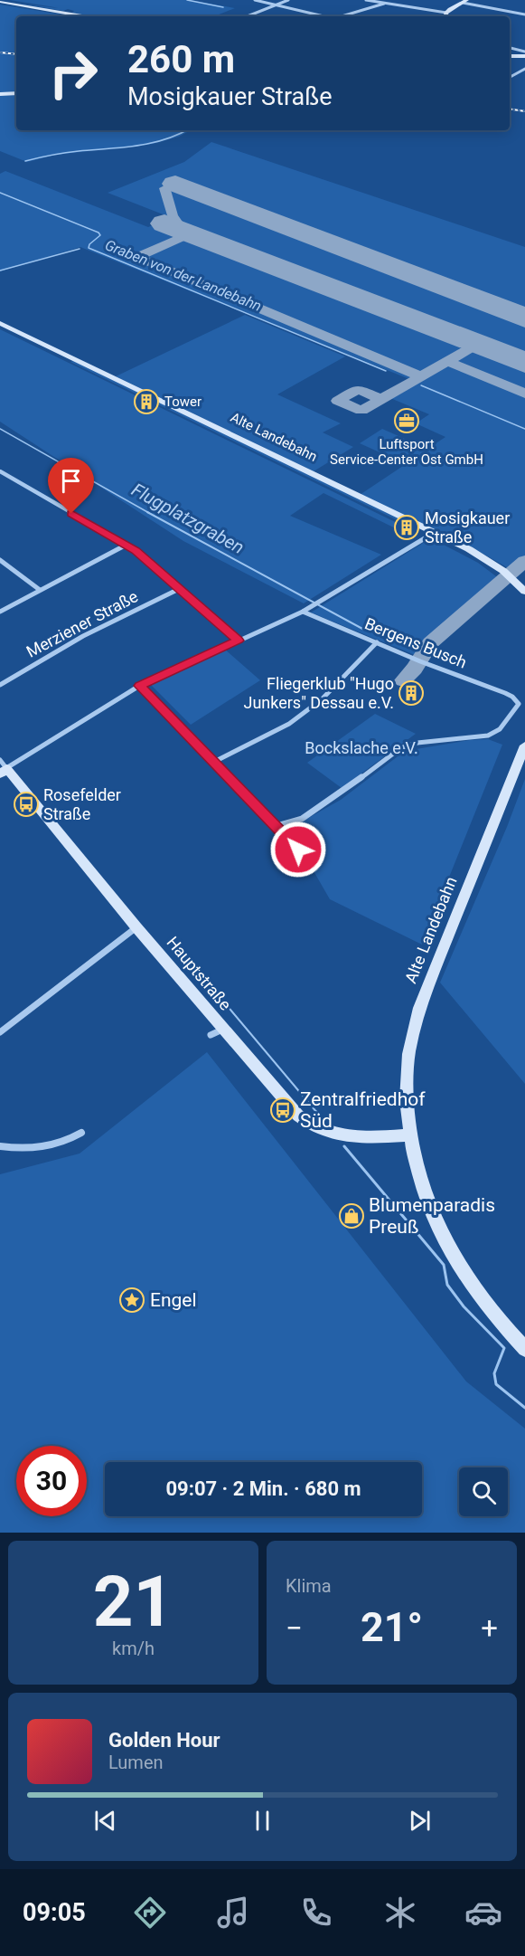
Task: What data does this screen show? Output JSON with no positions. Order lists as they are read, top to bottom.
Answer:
{
  "streets": {
    "main road": ["Alte Landebahn", "Hauptstraße"],
    "street": ["Merziener Straße", "Bergens Busch"]
  },
  "crossings": [
    ["Alte Landebahn", "Hauptstraße"]
  ],
  "water": ["Graben von der Landebahn", "Flugplatzgraben"],
  "parks": ["Bockslache e.V."],
  "places": {
    "building": ["Tower", "Mosigkauer Straße", "Fliegerklub \"Hugo Junkers\" Dessau e.V."],
    "office": ["Luftsport Service-Center Ost GmbH"],
    "bus stop": ["Rosefelder Straße", "Zentralfriedhof Süd"],
    "shop": ["Blumenparadis Preuß"],
    "place": ["Engel"]
  },
  "page": {
    "turn": ["260 m", "Mosigkauer Straße"],
    "limit": "30",
    "trip": "09:07 · 2 Min. · 680 m",
    "tile": [
      ["21", "km/h"],
      "Klima"
    ],
    "heat": ["−", "21°", "+"],
    "song": ["Golden Hour", "Lumen"],
    "tabs": "09:05"
  }
}
